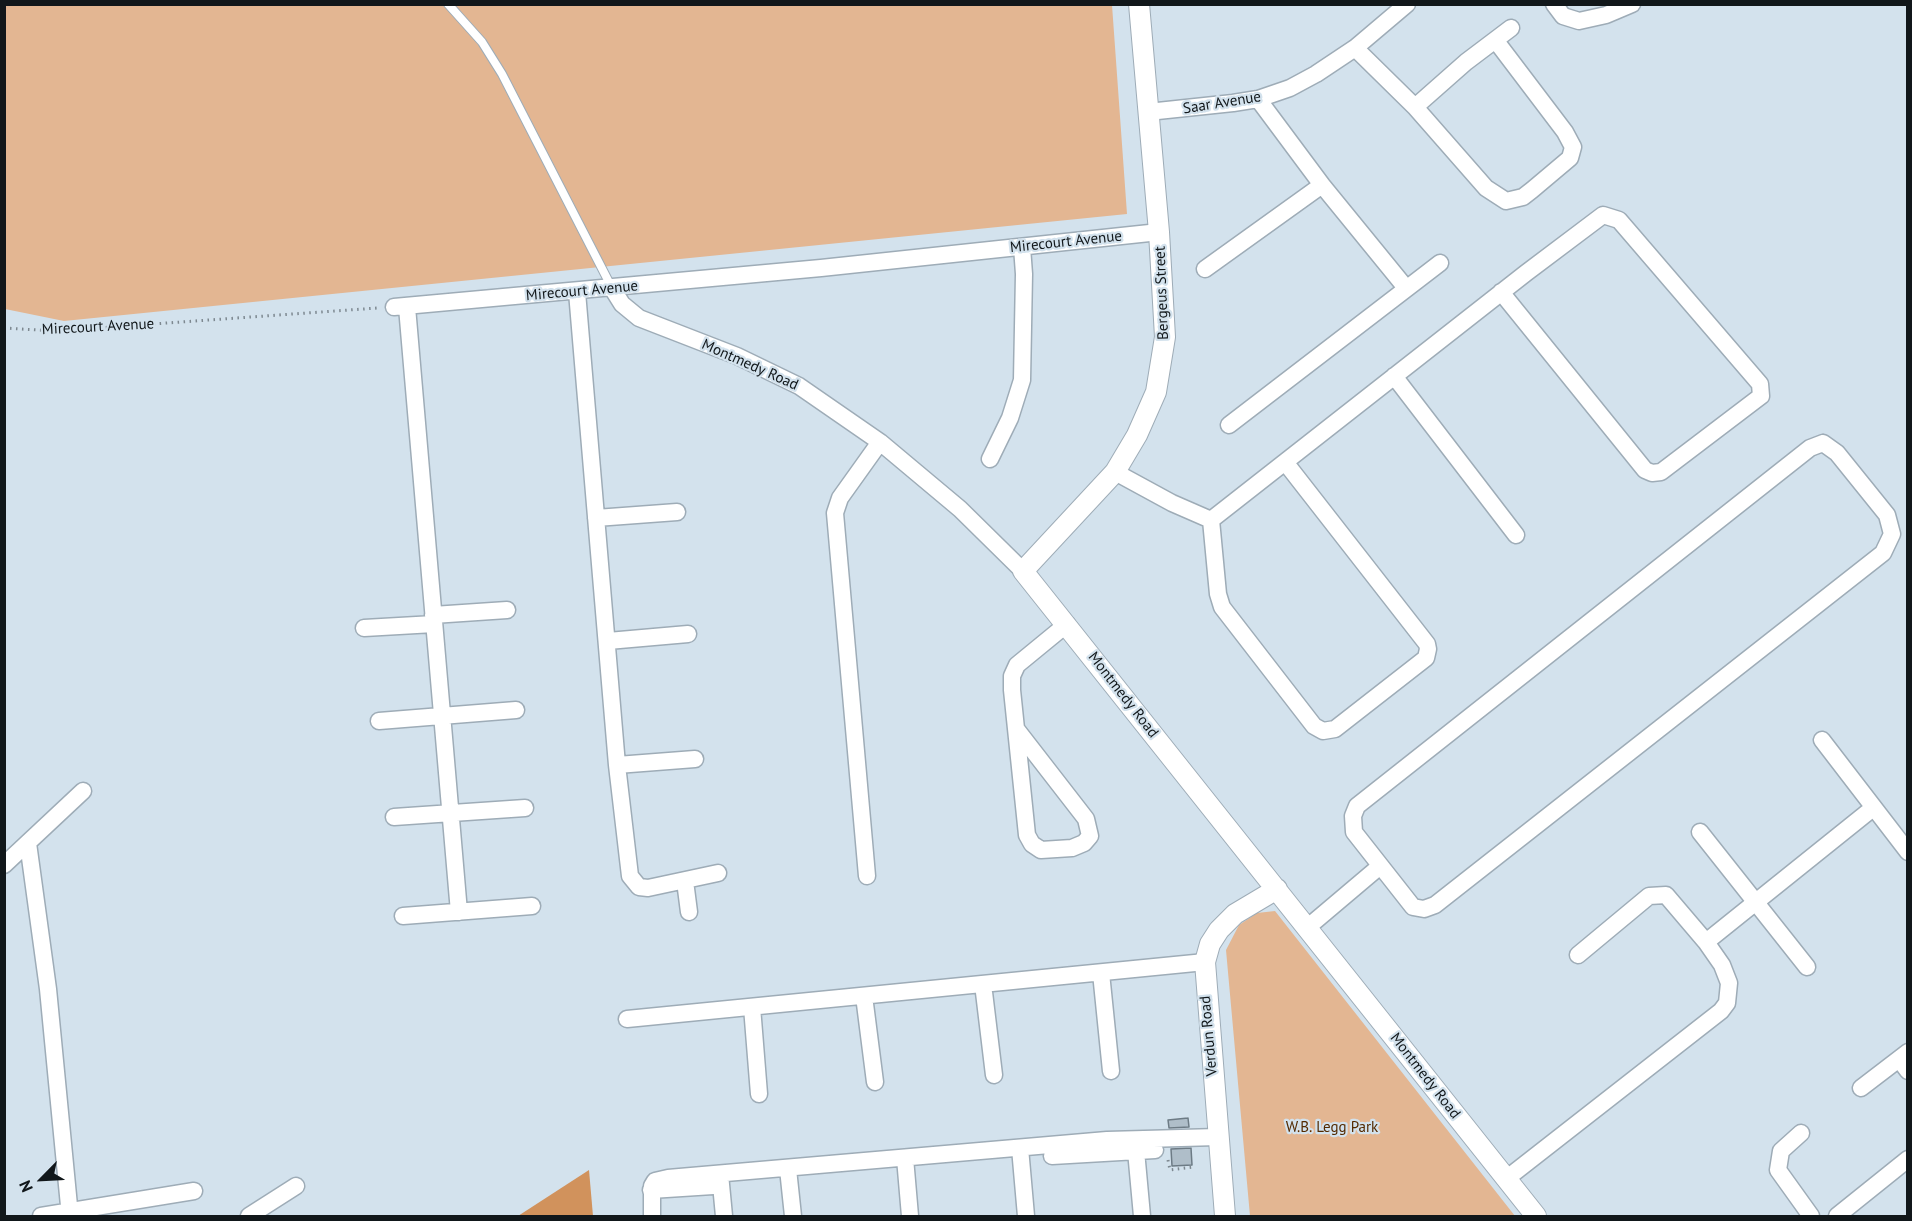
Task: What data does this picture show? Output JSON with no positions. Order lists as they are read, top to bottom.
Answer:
{
  "streets": {
    "street": [
      "Saar Avenue",
      "Mirecourt Avenue",
      "Bergeus Street",
      "Montmedy Road",
      "Verdun Road"
    ]
  },
  "crossings": [
    ["Saar Avenue", "Bergeus Street"],
    ["Mirecourt Avenue", "Bergeus Street"],
    ["Mirecourt Avenue", "Montmedy Road"],
    ["Bergeus Street", "Montmedy Road"],
    ["Montmedy Road", "Verdun Road"]
  ],
  "parks": ["W.B. Legg Park"],
  "north": "bottom left"
}
